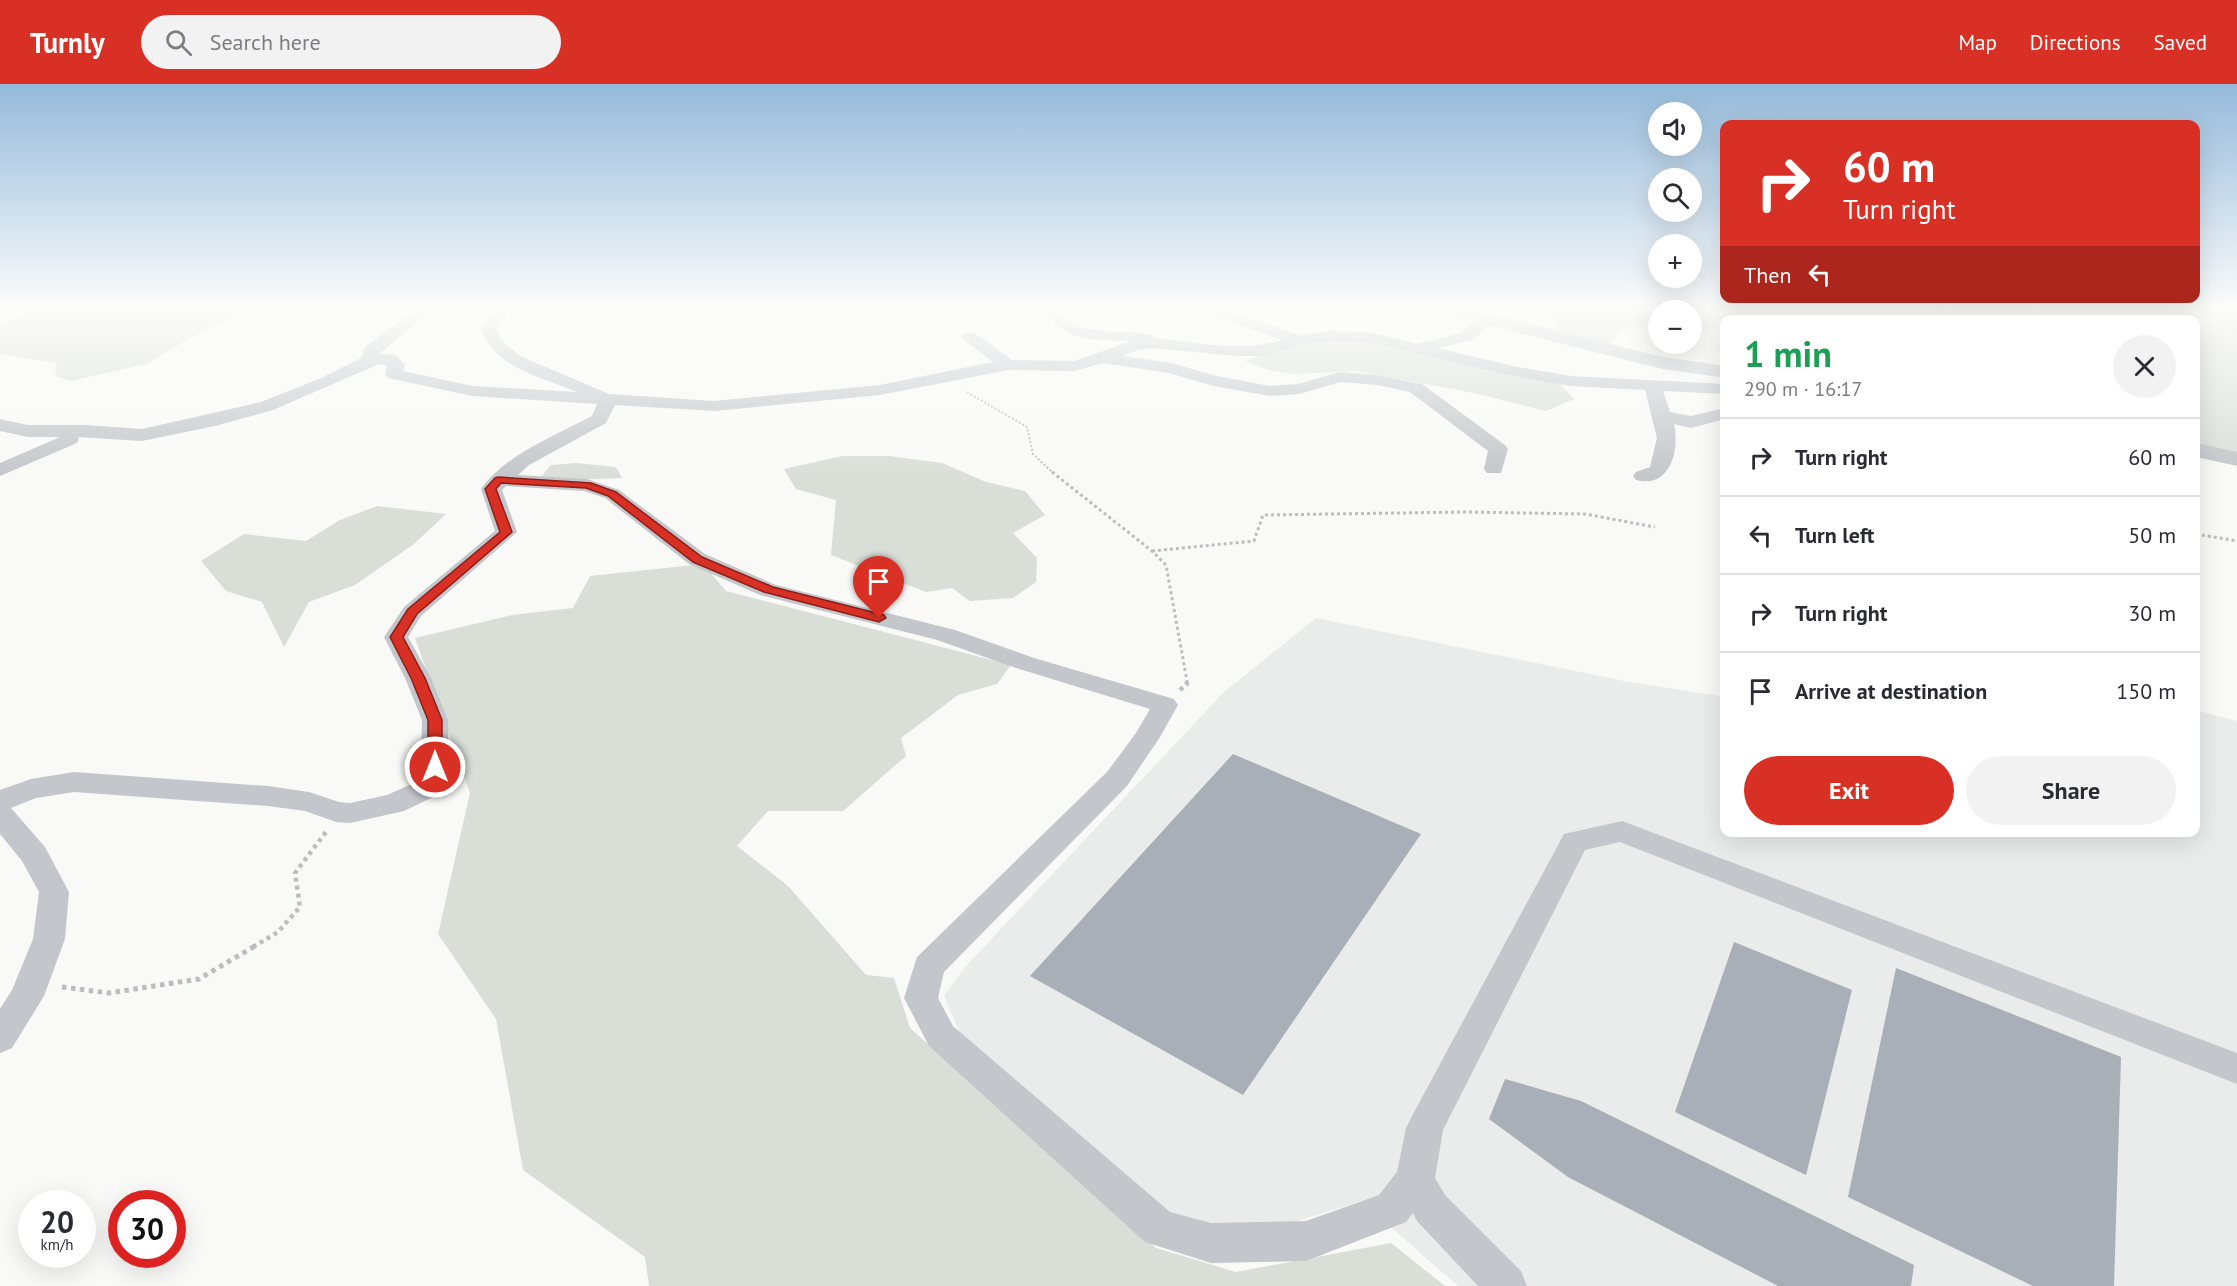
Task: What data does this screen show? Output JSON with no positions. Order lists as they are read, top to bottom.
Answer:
{
  "page": {
    "header": "Turnly",
    "search": "Search here",
    "nav": ["Map", "Directions", "Saved"],
    "map_buttons": ["+", "−"],
    "turn": ["60 m", "Turn right"],
    "then": "Then",
    "heading": ["1 min", "290 m · 16:17"],
    "list": [
      {
        "name": "Turn right",
        "value": "60 m"
      },
      {
        "name": "Turn left",
        "value": "50 m"
      },
      {
        "name": "Turn right",
        "value": "30 m"
      },
      {
        "name": "Arrive at destination",
        "value": "150 m"
      }
    ],
    "buttons": ["Exit", "Share"],
    "speed": "20 km/h",
    "limit": "30"
  }
}
